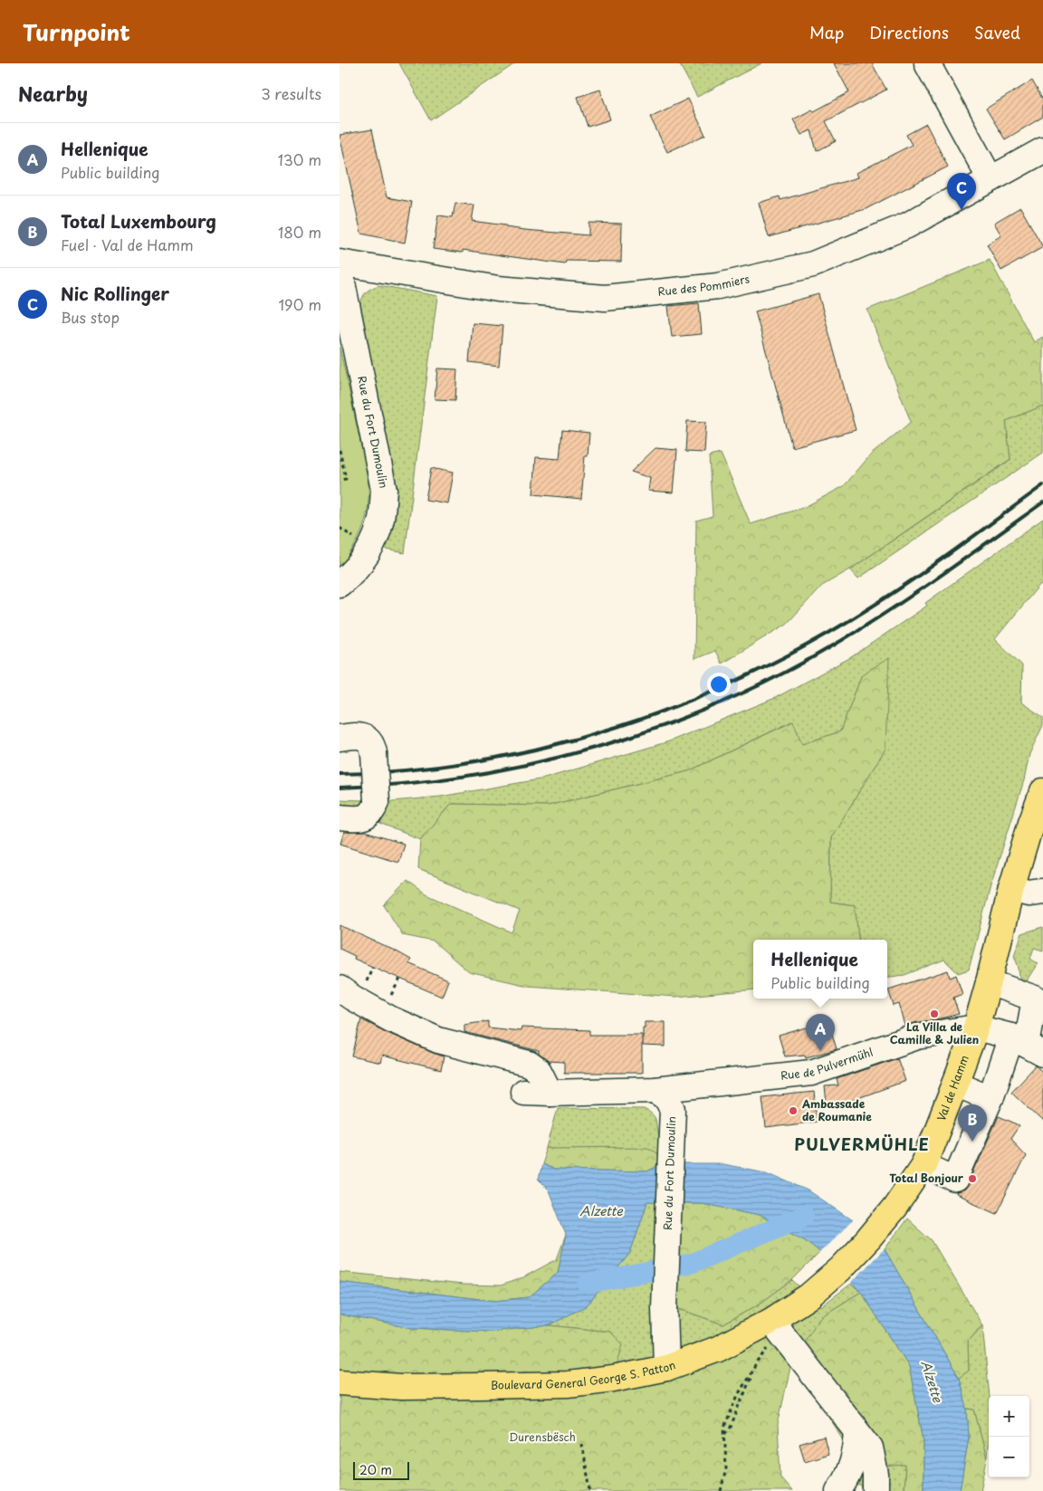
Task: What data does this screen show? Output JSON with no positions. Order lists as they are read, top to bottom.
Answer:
{
  "streets": {
    "main road": ["Val de Hamm", "Boulevard General George S. Patton"],
    "street": ["Rue des Pommiers", "Rue du Fort Dumoulin", "Rue de Pulvermühl"]
  },
  "crossings": [
    ["Rue du Fort Dumoulin", "Rue de Pulvermühl"],
    ["Rue du Fort Dumoulin", "Boulevard General George S. Patton"],
    ["Rue de Pulvermühl", "Val de Hamm"],
    ["Val de Hamm", "Boulevard General George S. Patton"]
  ],
  "districts": ["PULVERMÜHLE"],
  "water": ["Alzette"],
  "parks": ["Durensbësch"],
  "places": ["La Villa de Camille & Julien", "Ambassade de Roumanie", "Total Bonjour"],
  "scale_bar": "20 m",
  "page": {
    "header": "Turnpoint",
    "nav": ["Map", "Directions", "Saved"],
    "heading": ["Nearby", "3 results"],
    "list": [
      {
        "mark": "A",
        "name": "Hellenique",
        "note": "Public building",
        "value": "130 m"
      },
      {
        "mark": "B",
        "name": "Total Luxembourg",
        "note": "Fuel · Val de Hamm",
        "value": "180 m"
      },
      {
        "mark": "C",
        "name": "Nic Rollinger",
        "note": "Bus stop",
        "value": "190 m"
      }
    ],
    "pins": ["C", "A", "B"],
    "popup": ["Hellenique", "Public building"],
    "map_buttons": ["+", "−"],
    "scale": "20 m"
  }
}
